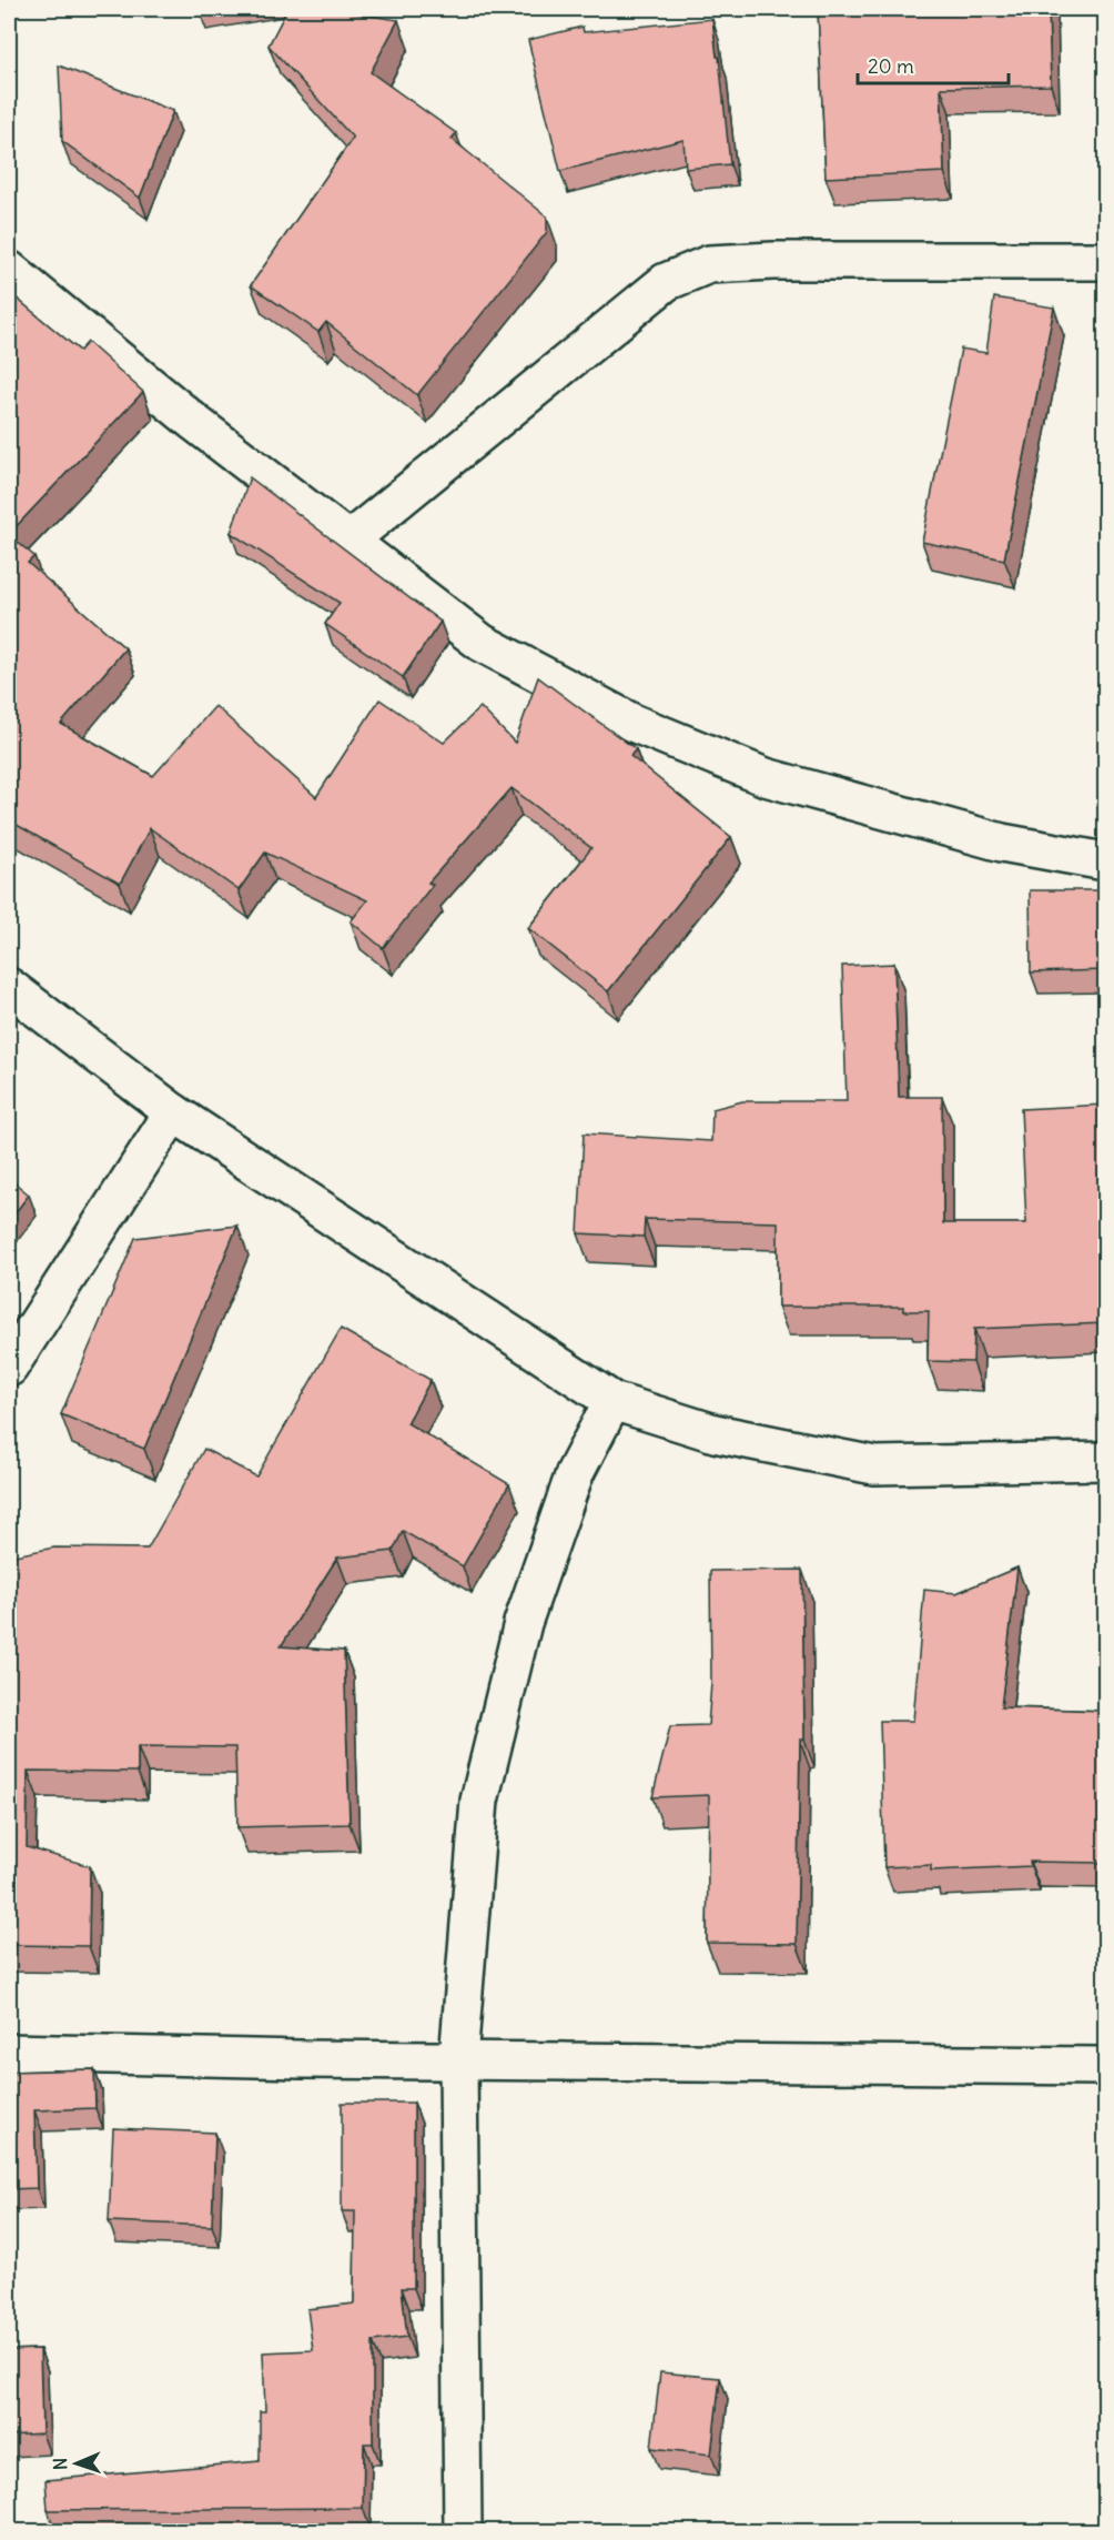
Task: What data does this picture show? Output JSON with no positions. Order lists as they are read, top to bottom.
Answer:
{
  "scale_bar": "20 m",
  "north": "left"
}
